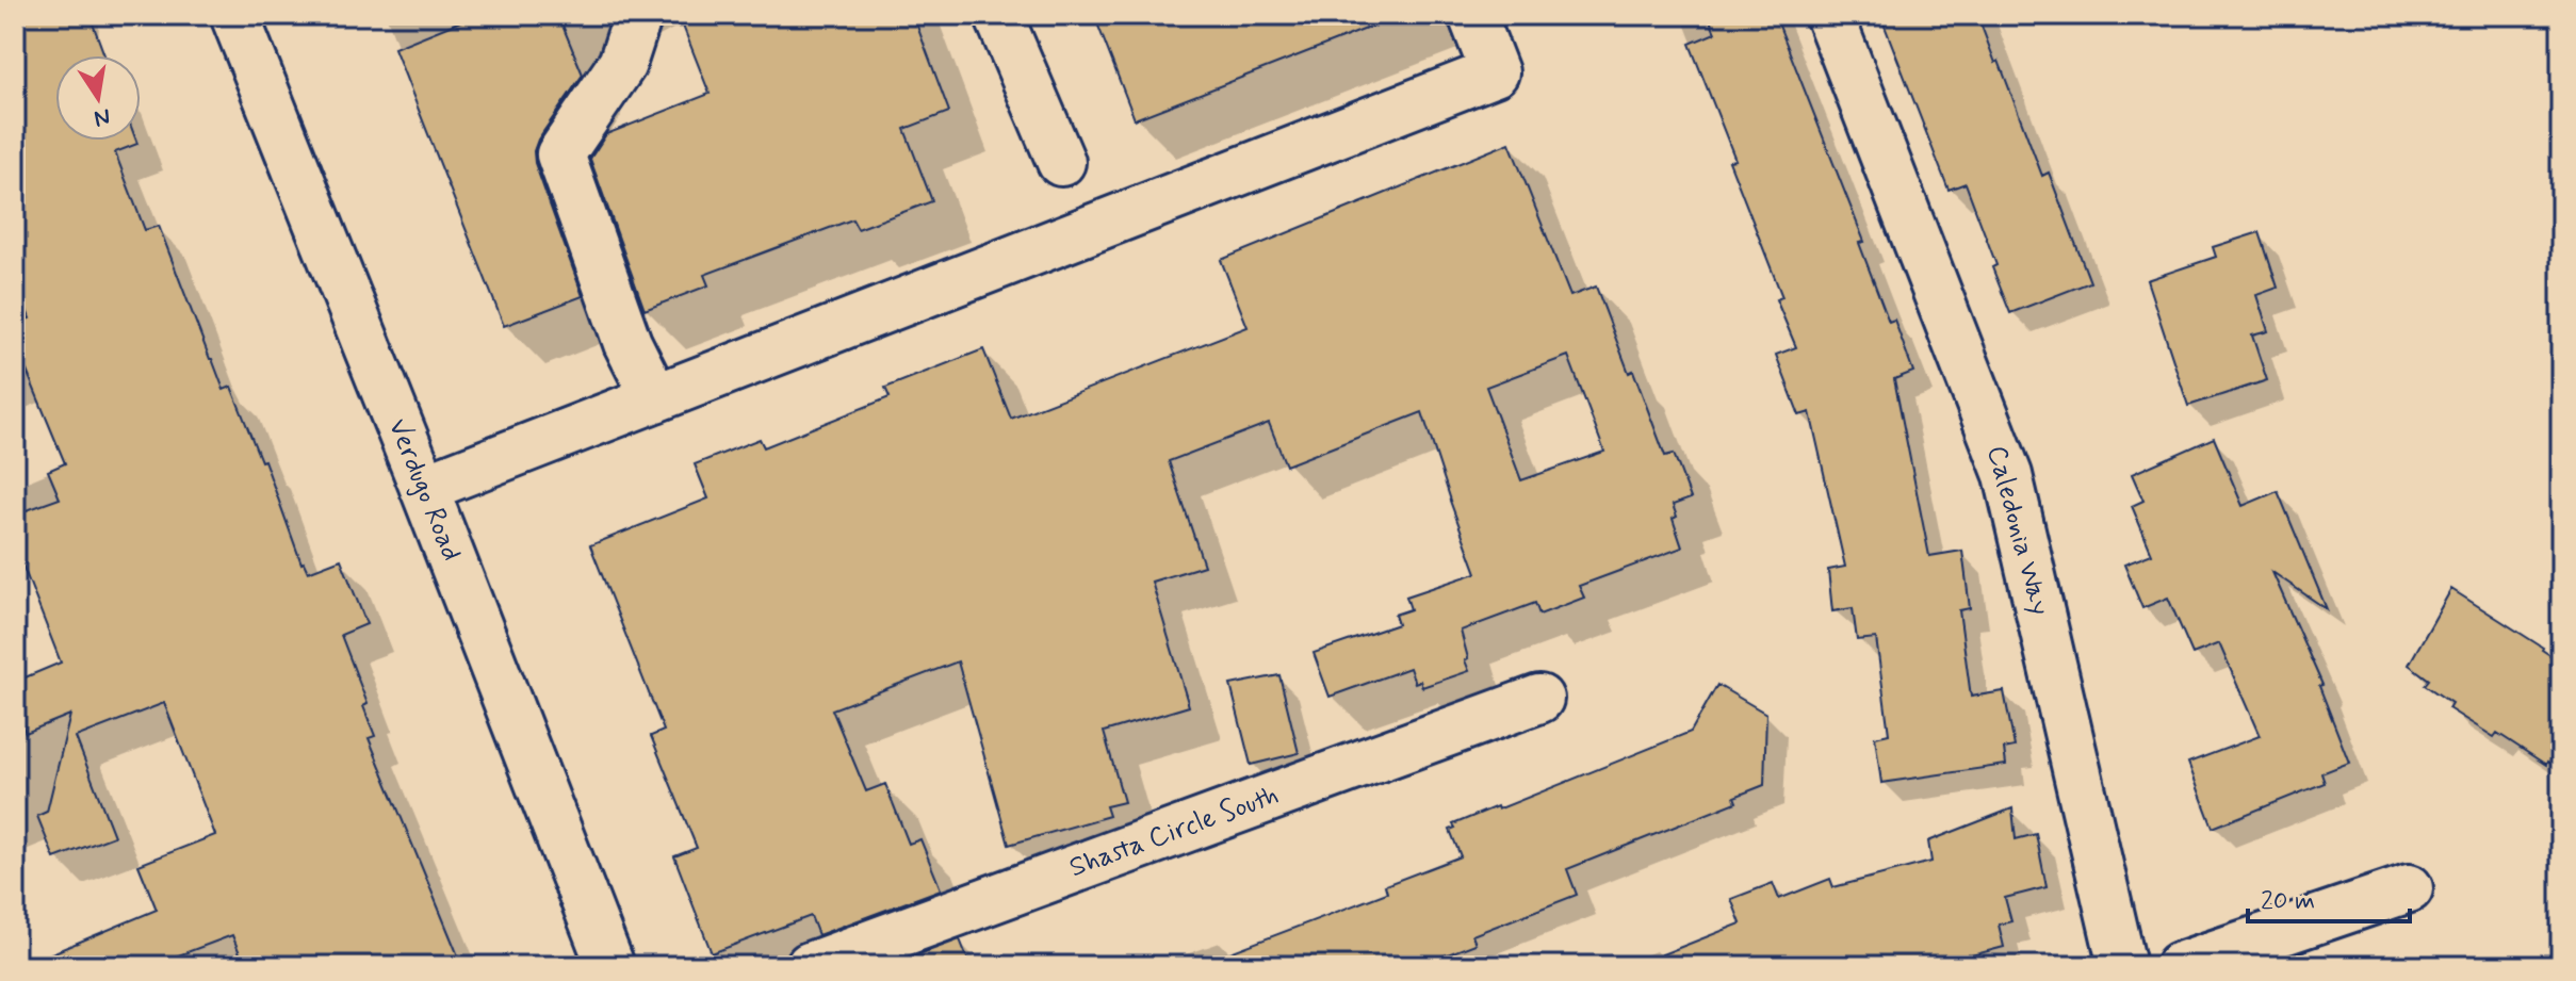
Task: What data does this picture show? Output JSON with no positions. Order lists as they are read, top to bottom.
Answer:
{
  "streets": {
    "street": ["Verdugo Road", "Caledonia Way", "Shasta Circle South"]
  },
  "scale_bar": "20 m",
  "north": "bottom"
}
